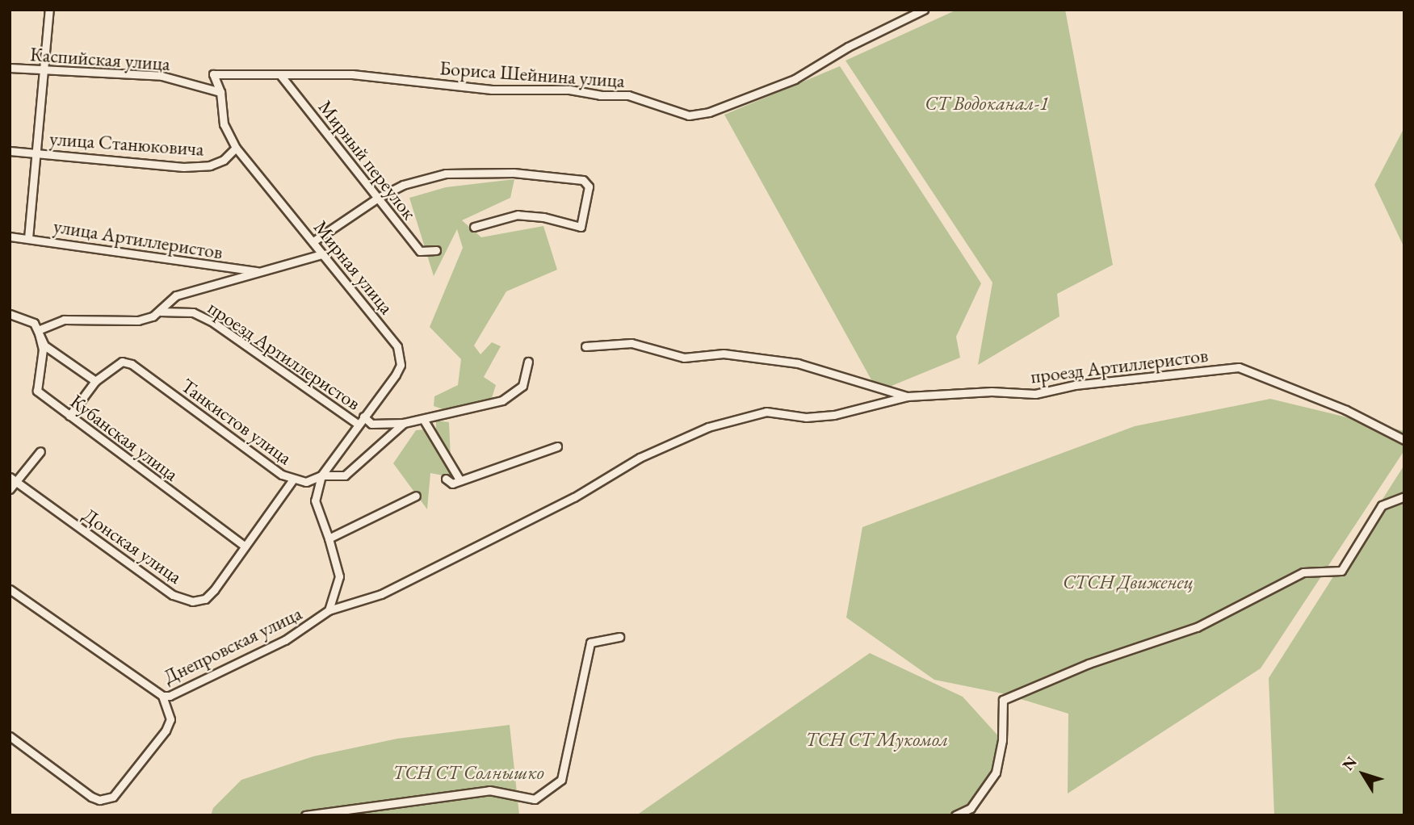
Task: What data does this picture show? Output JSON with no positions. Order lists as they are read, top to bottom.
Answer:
{
  "streets": {
    "street": [
      "Каспийская улица",
      "Бориса Шейнина улица",
      "улица Станюковича",
      "Мирный переулок",
      "улица Артиллеристов",
      "Мирная улица",
      "проезд Артиллеристов",
      "Танкистов улица",
      "Кубанская улица",
      "Донская улица",
      "Днепровская улица"
    ]
  },
  "crossings": [
    ["Каспийская улица", "Мирная улица"],
    ["Бориса Шейнина улица", "Мирный переулок"],
    ["Бориса Шейнина улица", "Мирная улица"],
    ["улица Станюковича", "Мирная улица"],
    ["Мирная улица", "проезд Артиллеристов"],
    ["Мирная улица", "Танкистов улица"],
    ["проезд Артиллеристов", "Днепровская улица"],
    ["Танкистов улица", "Донская улица"],
    ["Кубанская улица", "Донская улица"]
  ],
  "parks": [
    "СТ Водоканал-1",
    "СТСН Движенец",
    "ТСН СТ Мукомол",
    "ТСН СТ Солнышко"
  ],
  "north": "top left"
}
